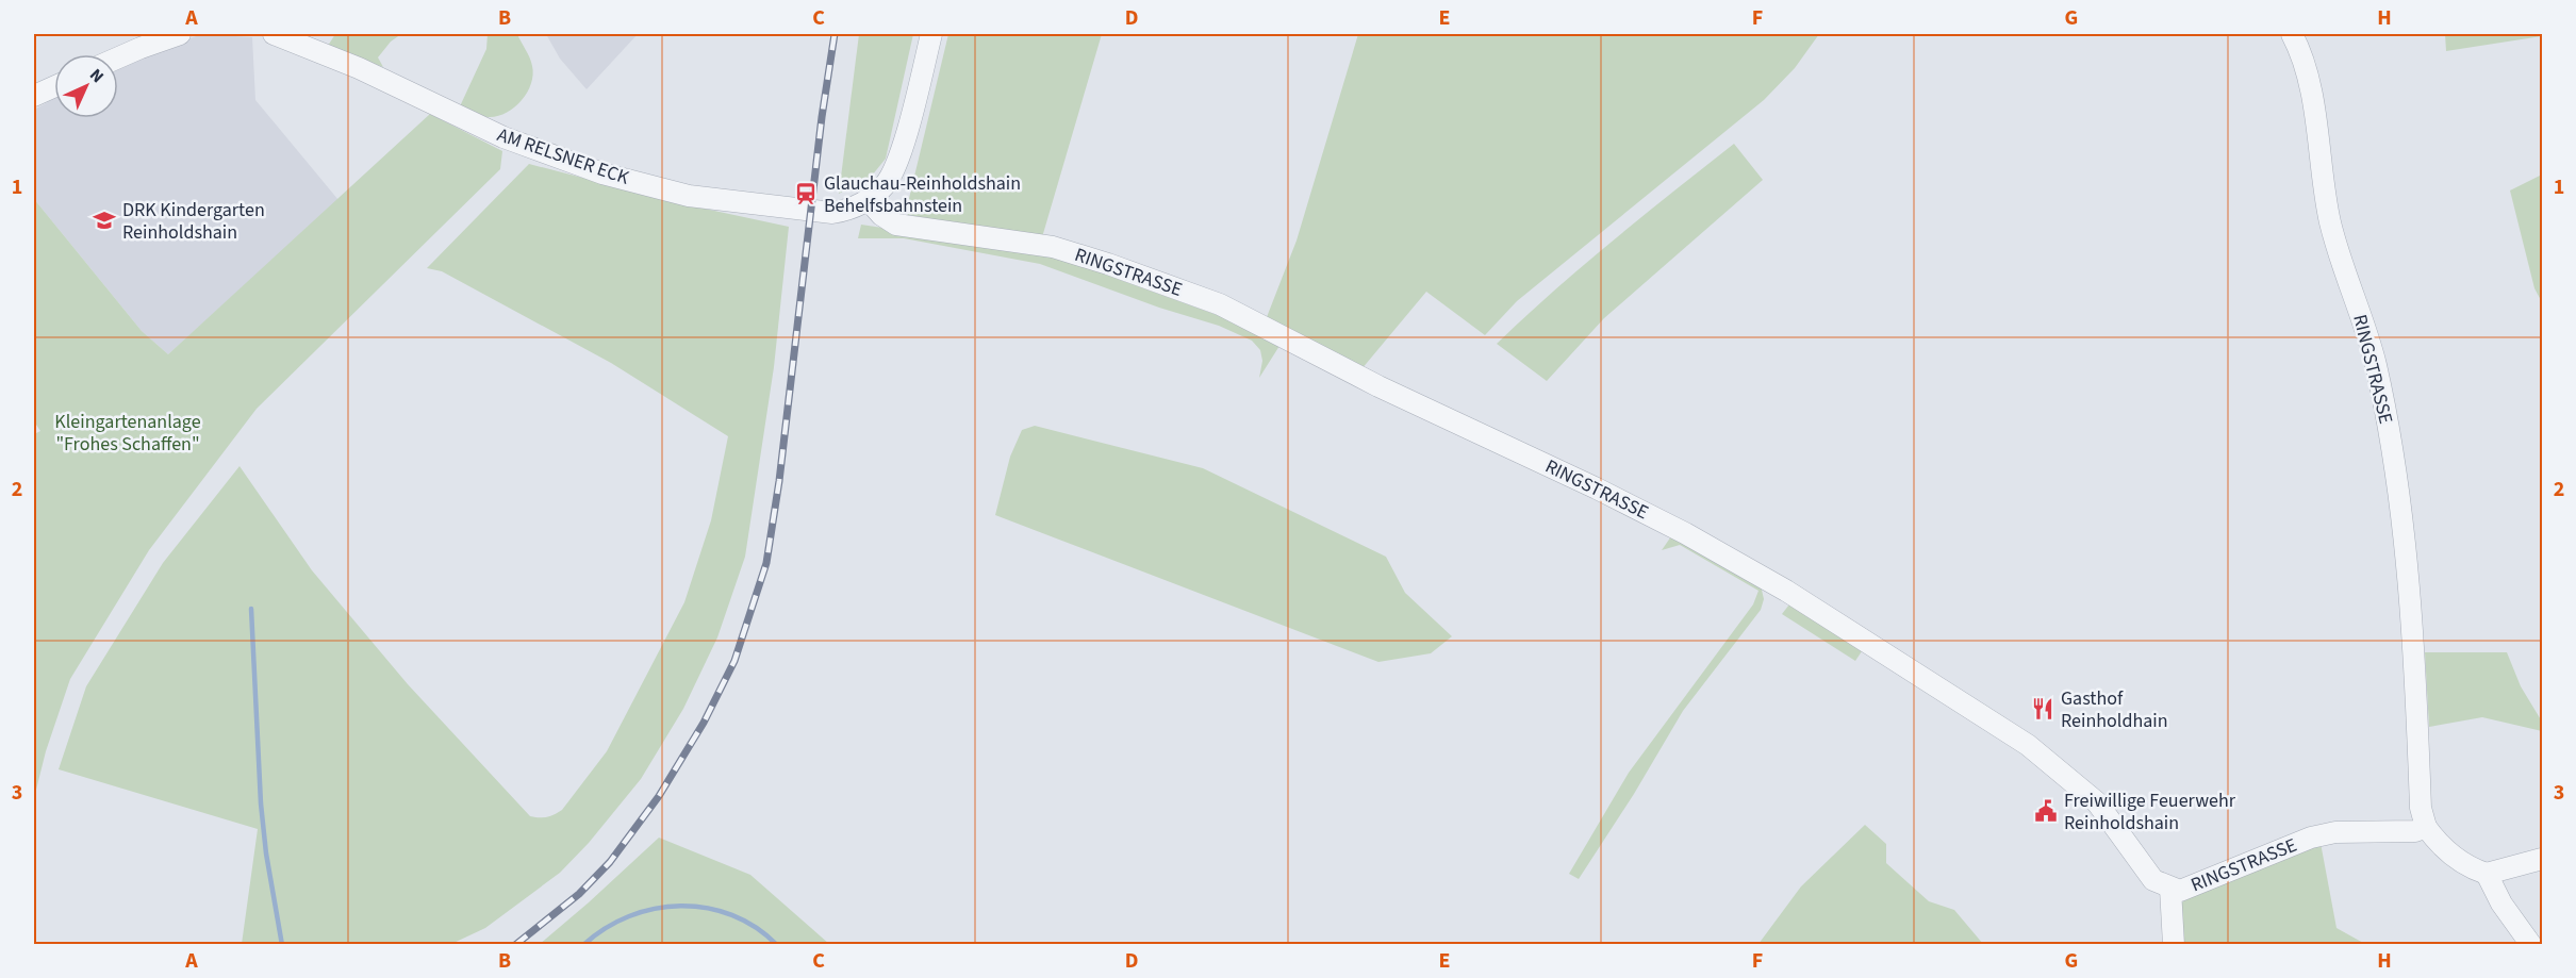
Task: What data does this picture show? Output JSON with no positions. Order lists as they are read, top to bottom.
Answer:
{
  "streets": {
    "street": ["AM RELSNER ECK", "RINGSTRASSE"]
  },
  "crossings": [
    ["AM RELSNER ECK", "RINGSTRASSE"]
  ],
  "parks": ["Kleingartenanlage \"Frohes Schaffen\""],
  "places": {
    "station": ["Glauchau-Reinholdshain Behelfsbahnstein"],
    "school or university": ["DRK Kindergarten Reinholdshain"],
    "restaurant": ["Gasthof Reinholdhain"],
    "public building": ["Freiwillige Feuerwehr Reinholdshain"]
  },
  "north": "top right",
  "grid": {
    "columns": [
      "A",
      "B",
      "C",
      "D",
      "E",
      "F",
      "G",
      "H"
    ],
    "rows": ["1", "2", "3"]
  }
}
